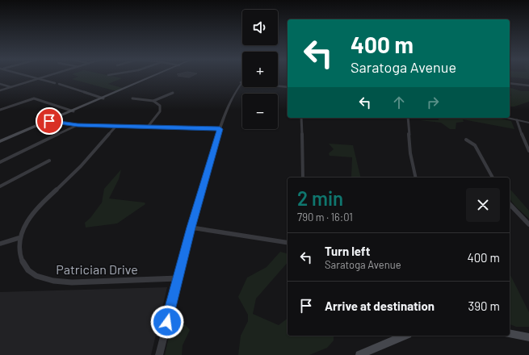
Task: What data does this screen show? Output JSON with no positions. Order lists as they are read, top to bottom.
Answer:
{
  "streets": {
    "street": ["Patrician Drive"]
  },
  "page": {
    "map_buttons": ["+", "−"],
    "turn": ["400 m", "Saratoga Avenue"],
    "heading": ["2 min", "790 m · 16:01"],
    "list": [
      {
        "name": "Turn left",
        "note": "Saratoga Avenue",
        "value": "400 m"
      },
      {
        "name": "Arrive at destination",
        "value": "390 m"
      }
    ]
  }
}
